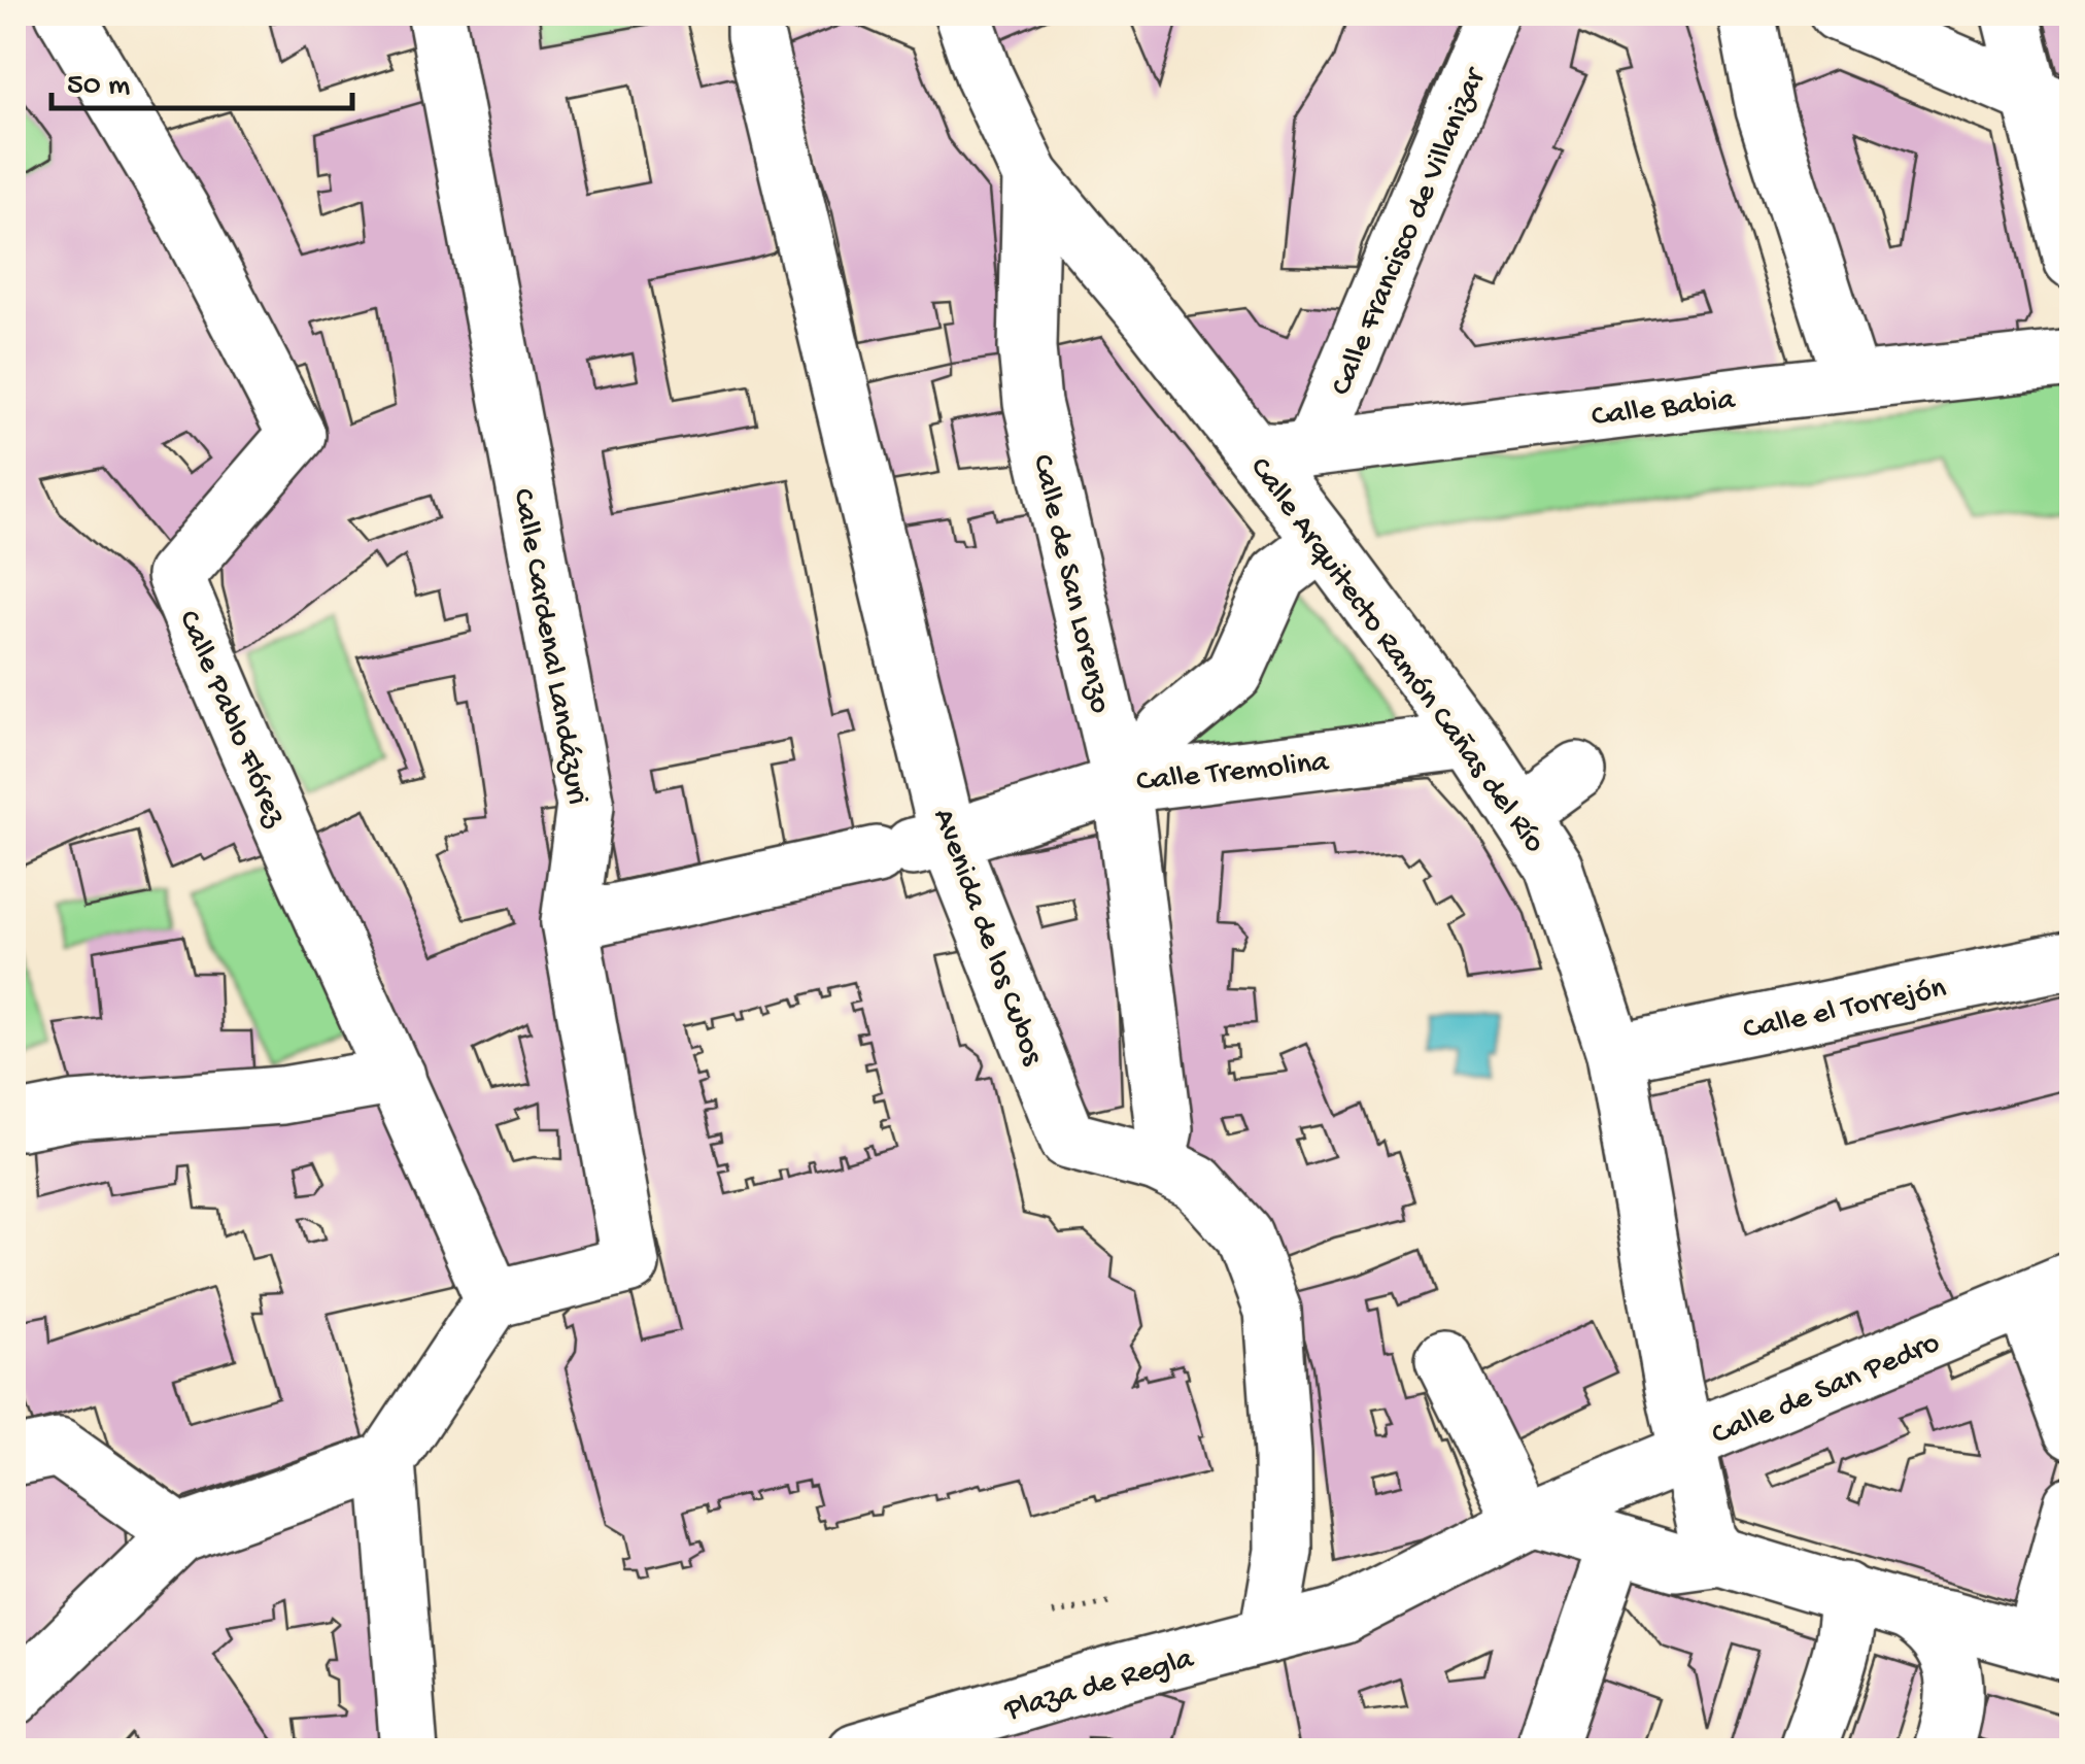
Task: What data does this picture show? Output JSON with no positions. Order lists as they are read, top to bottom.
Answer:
{
  "streets": {
    "street": [
      "Calle Francisco de Villanizar",
      "Calle Babia",
      "Calle de San Lorenzo",
      "Calle Cardenal Landázuri",
      "Calle Arquitecto Ramón Cañas del Río",
      "Calle Pablo Flórez",
      "Calle Tremolina",
      "Avenida de los Cubos",
      "Calle el Torrejón",
      "Calle de San Pedro",
      "Plaza de Regla"
    ]
  },
  "crossings": [
    ["Calle Francisco de Villanizar", "Calle Babia"],
    ["Calle Babia", "Calle Arquitecto Ramón Cañas del Río"],
    ["Calle de San Lorenzo", "Calle Arquitecto Ramón Cañas del Río"],
    ["Calle de San Lorenzo", "Calle Tremolina"],
    ["Calle de San Lorenzo", "Avenida de los Cubos"],
    ["Calle Cardenal Landázuri", "Calle Pablo Flórez"],
    ["Calle Arquitecto Ramón Cañas del Río", "Calle Tremolina"],
    ["Calle Arquitecto Ramón Cañas del Río", "Calle el Torrejón"],
    ["Calle Arquitecto Ramón Cañas del Río", "Calle de San Pedro"],
    ["Avenida de los Cubos", "Plaza de Regla"],
    ["Calle de San Pedro", "Plaza de Regla"]
  ],
  "scale_bar": "50 m"
}
